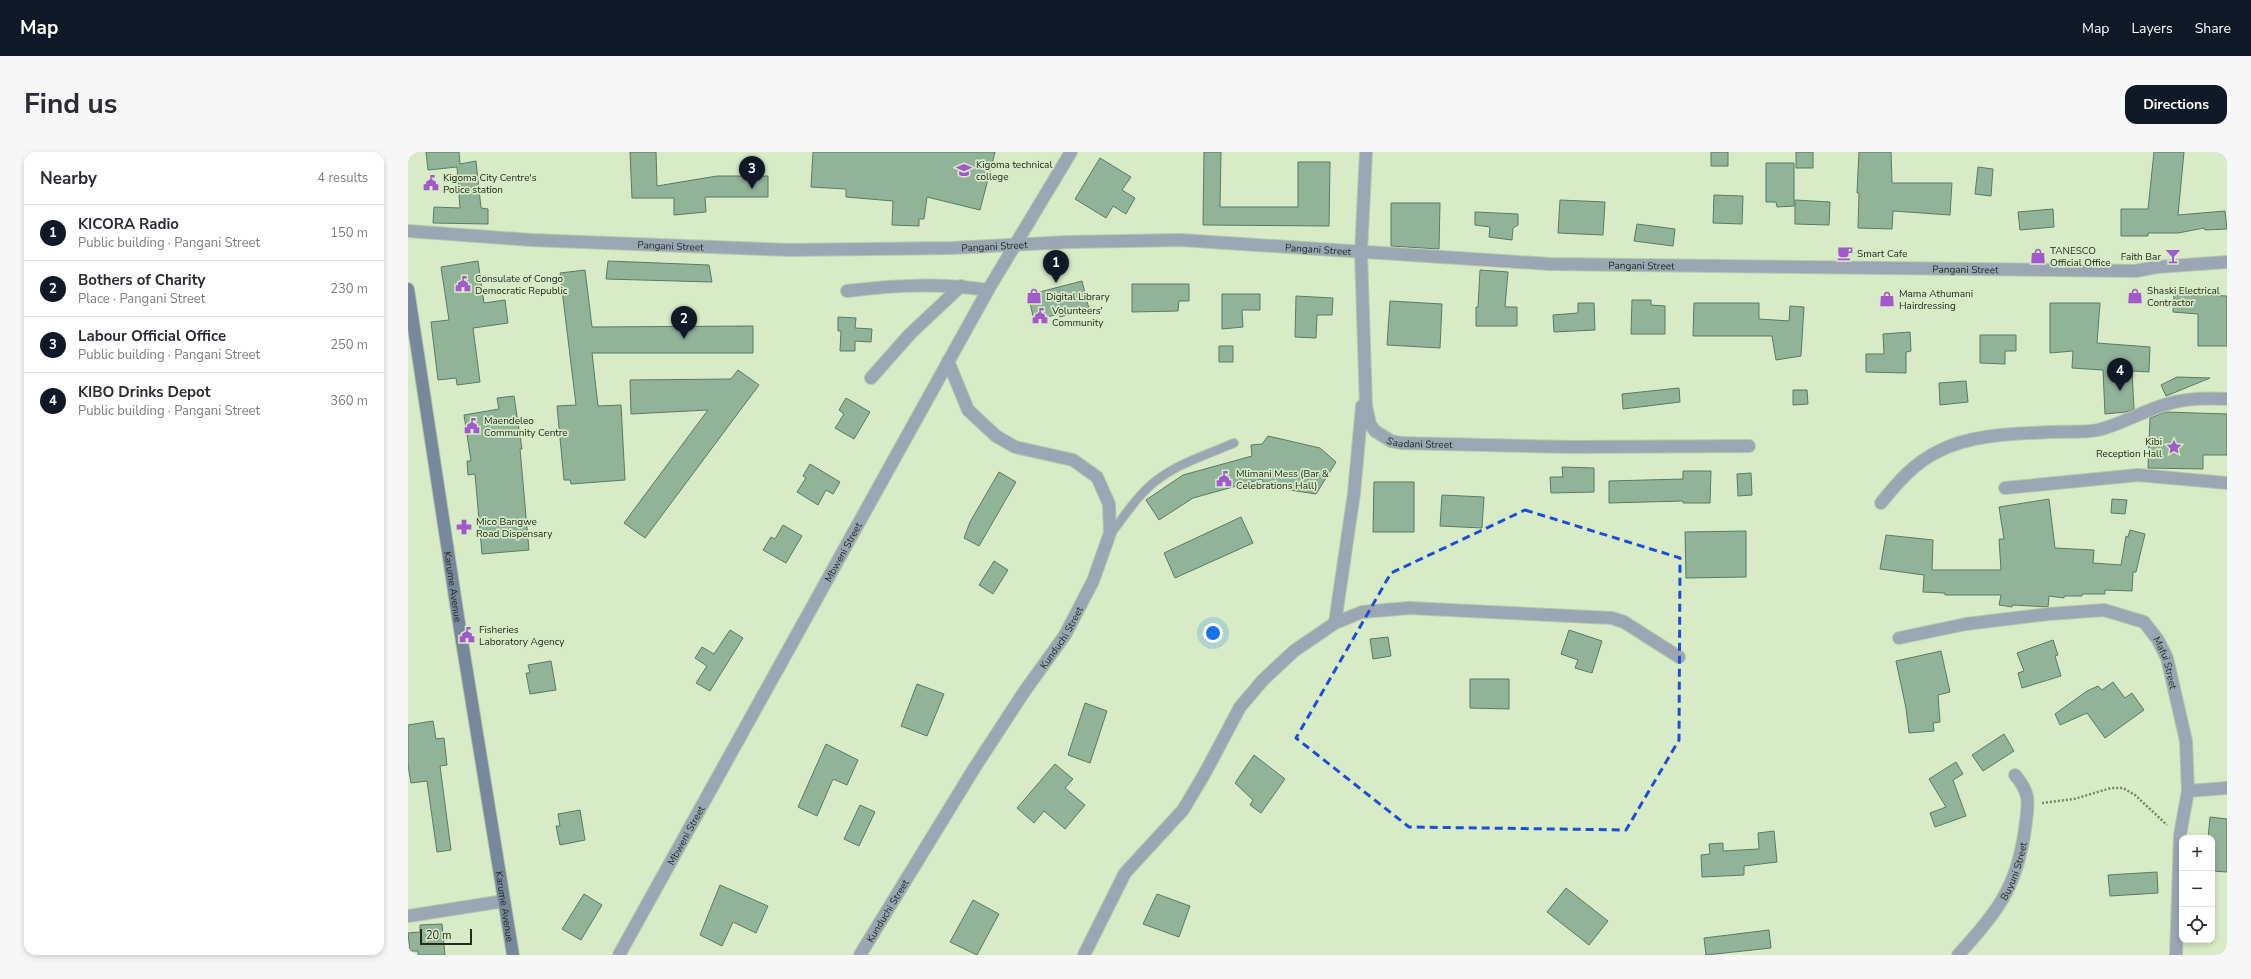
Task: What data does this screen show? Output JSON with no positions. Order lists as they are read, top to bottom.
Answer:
{
  "streets": {
    "street": [
      "Pangani Street",
      "Saadani Street",
      "Mbweni Street",
      "Karume Avenue",
      "Kunduchi Street",
      "Mafui Street",
      "Buyuni Street"
    ]
  },
  "crossings": [
    ["Pangani Street", "Saadani Street"],
    ["Pangani Street", "Mbweni Street"],
    ["Mbweni Street", "Kunduchi Street"]
  ],
  "places": {
    "school or university": ["Kigoma technical college"],
    "public building": [
      "Kigoma City Centre's Police station",
      "Consulate of Congo Democratic Republic",
      "Volunteers' Community",
      "Maendeleo Community Centre",
      "Mlimani Mess (Bar & Celebrations Hall)",
      "Fisheries Laboratory Agency"
    ],
    "cafe": ["Smart Cafe"],
    "shop": [
      "TANESCO Official Office",
      "Digital Library",
      "Shaski Electrical Contractor",
      "Mama Athumani Hairdressing"
    ],
    "bar": ["Faith Bar"],
    "place": ["Kibi Reception Hall"],
    "pharmacy": ["Mico Bangwe Road Dispensary"]
  },
  "scale_bar": "20 m",
  "page": {
    "header": "Map",
    "nav": ["Map", "Layers", "Share"],
    "title": "Find us",
    "buttons": "Directions",
    "heading": ["Nearby", "4 results"],
    "pins": [
      "3",
      "1",
      "2",
      "4"
    ],
    "list": [
      {
        "mark": "1",
        "name": "KICORA Radio",
        "note": "Public building · Pangani Street",
        "value": "150 m"
      },
      {
        "mark": "2",
        "name": "Bothers of Charity",
        "note": "Place · Pangani Street",
        "value": "230 m"
      },
      {
        "mark": "3",
        "name": "Labour Official Office",
        "note": "Public building · Pangani Street",
        "value": "250 m"
      },
      {
        "mark": "4",
        "name": "KIBO Drinks Depot",
        "note": "Public building · Pangani Street",
        "value": "360 m"
      }
    ],
    "map_buttons": ["+", "−"],
    "scale": "20 m"
  }
}
